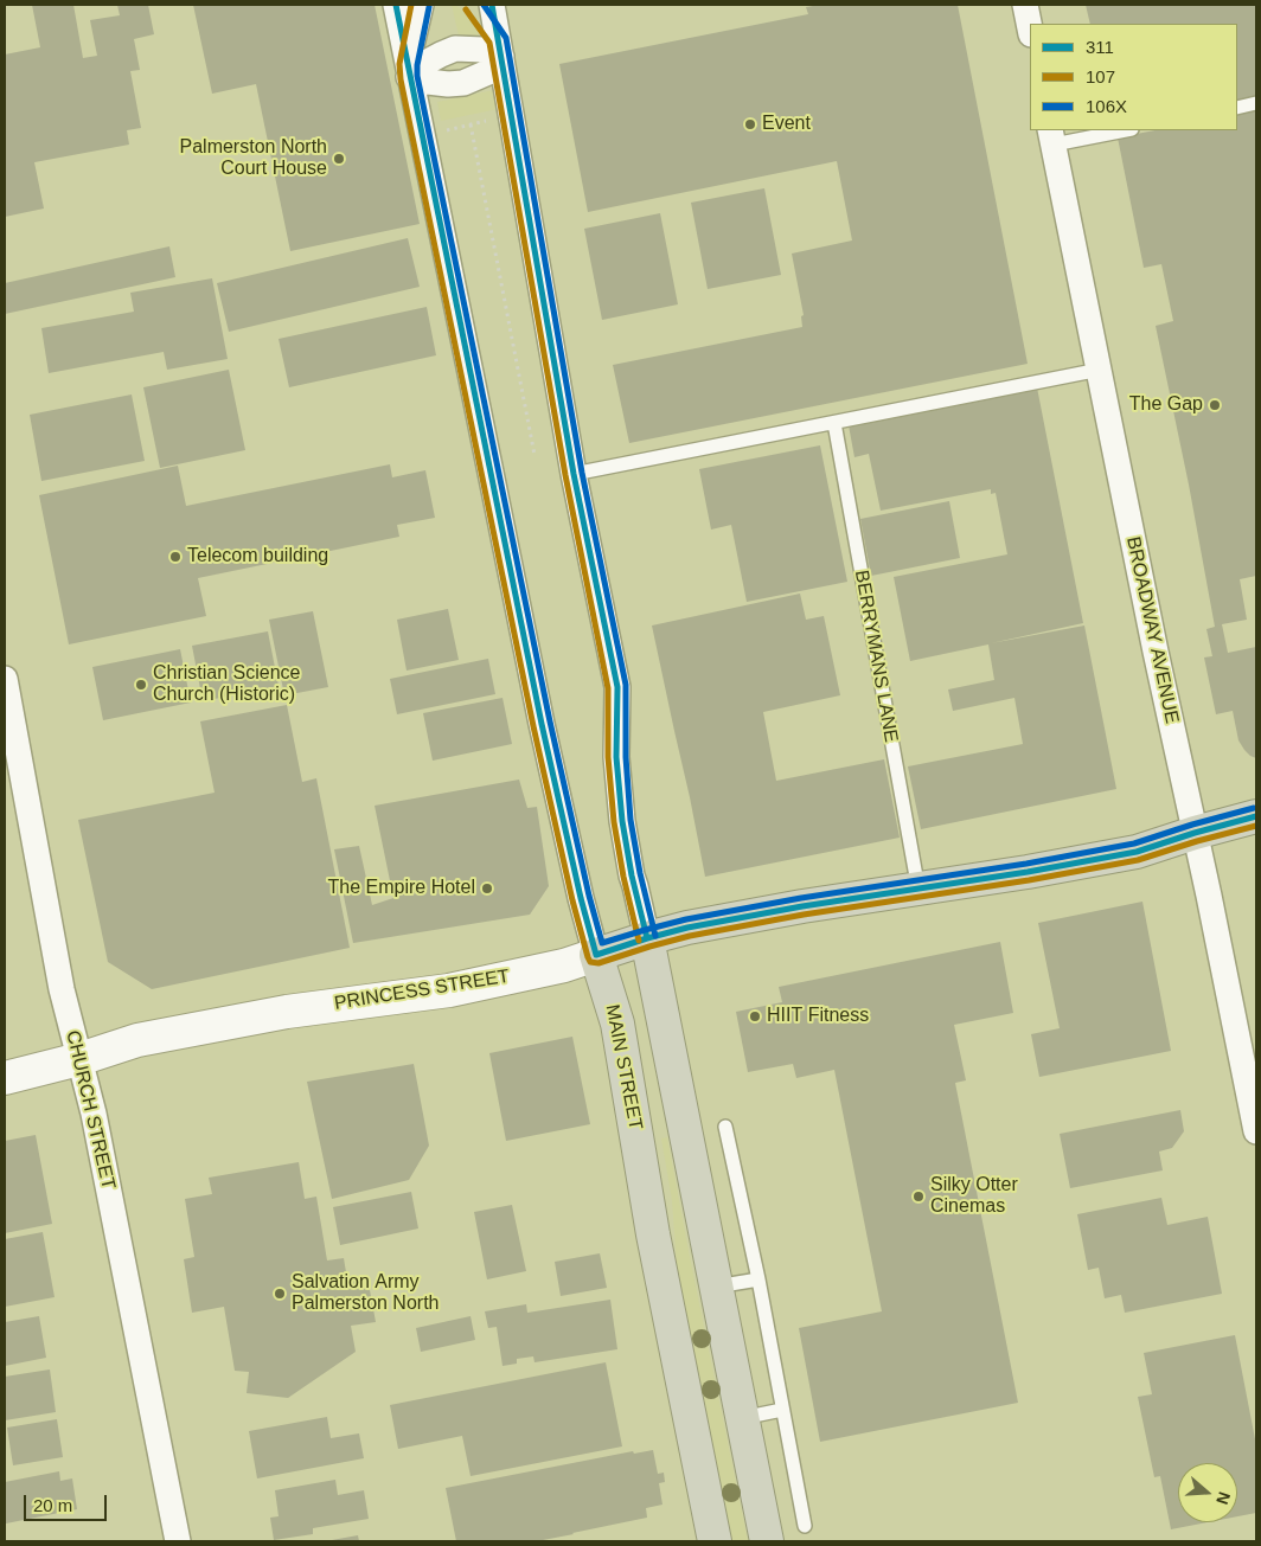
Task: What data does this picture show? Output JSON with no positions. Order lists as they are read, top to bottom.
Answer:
{
  "streets": {
    "highway": ["PRINCESS STREET", "MAIN STREET"],
    "street": ["BROADWAY AVENUE", "CHURCH STREET"],
    "lane": ["BERRYMANS LANE"]
  },
  "crossings": [
    ["BROADWAY AVENUE", "PRINCESS STREET"],
    ["BERRYMANS LANE", "PRINCESS STREET"],
    ["PRINCESS STREET", "MAIN STREET"],
    ["PRINCESS STREET", "CHURCH STREET"]
  ],
  "places": [
    "Event",
    "Palmerston North Court House",
    "The Gap",
    "Telecom building",
    "Christian Science Church (Historic)",
    "The Empire Hotel",
    "HIIT Fitness",
    "Silky Otter Cinemas",
    "Salvation Army Palmerston North"
  ],
  "lines": ["transit line 311", "transit line 107", "transit line 106X"],
  "legend": ["311", "107", "106X"],
  "scale_bar": "20 m",
  "north": "right"
}
